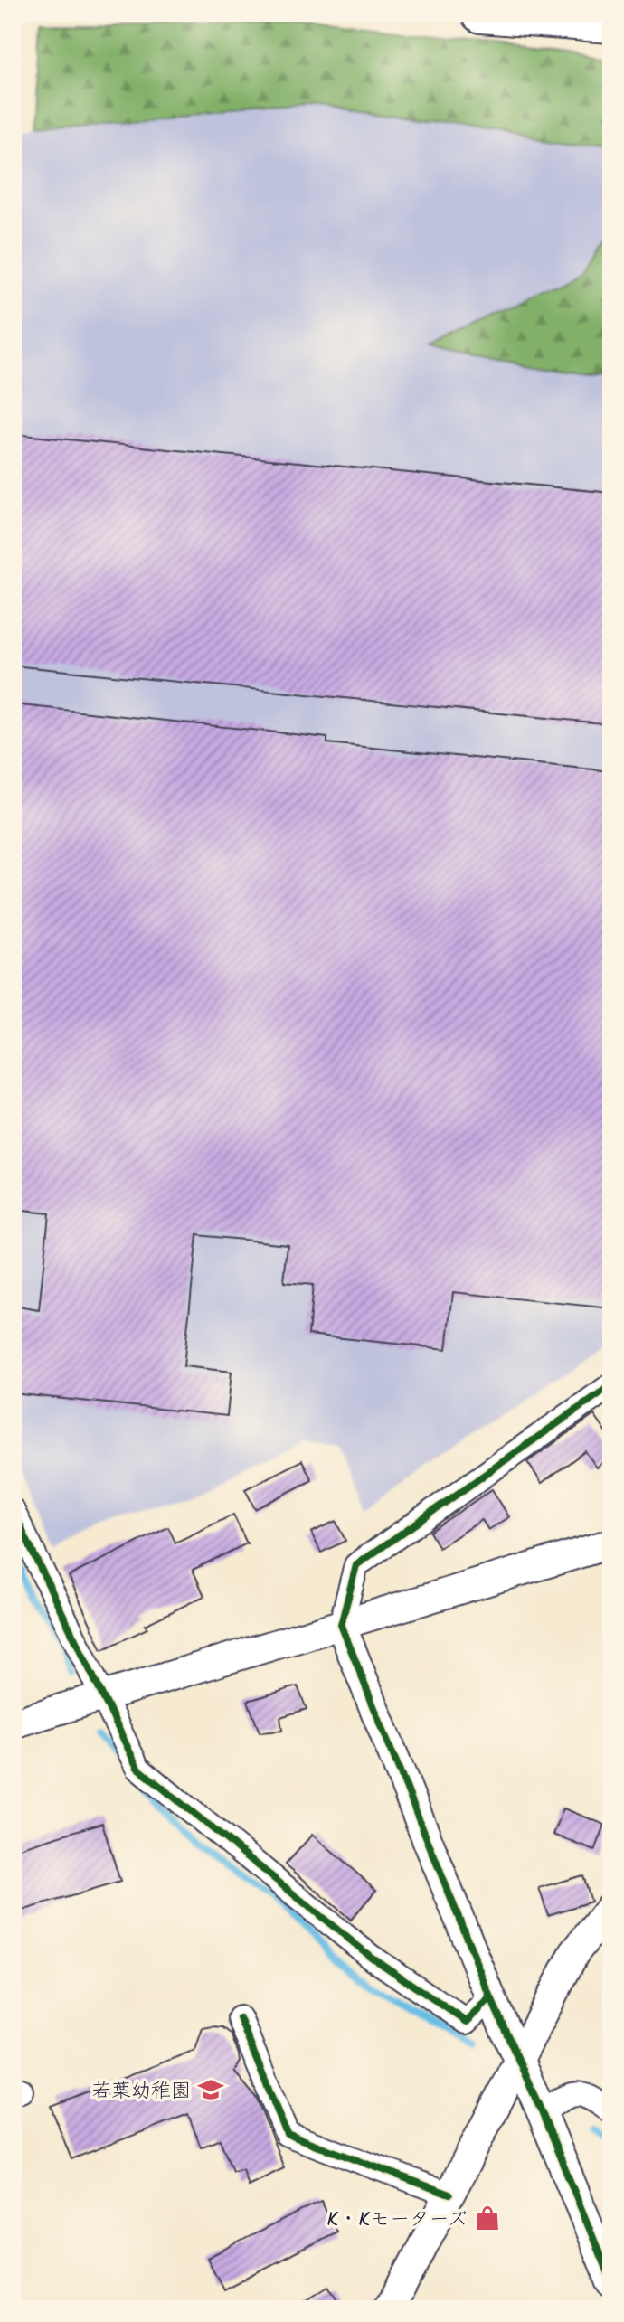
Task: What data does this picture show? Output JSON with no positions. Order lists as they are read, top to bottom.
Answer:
{
  "places": {
    "school or university": ["若葉幼稚園"],
    "shop": ["K・Kモーターズ"]
  }
}
